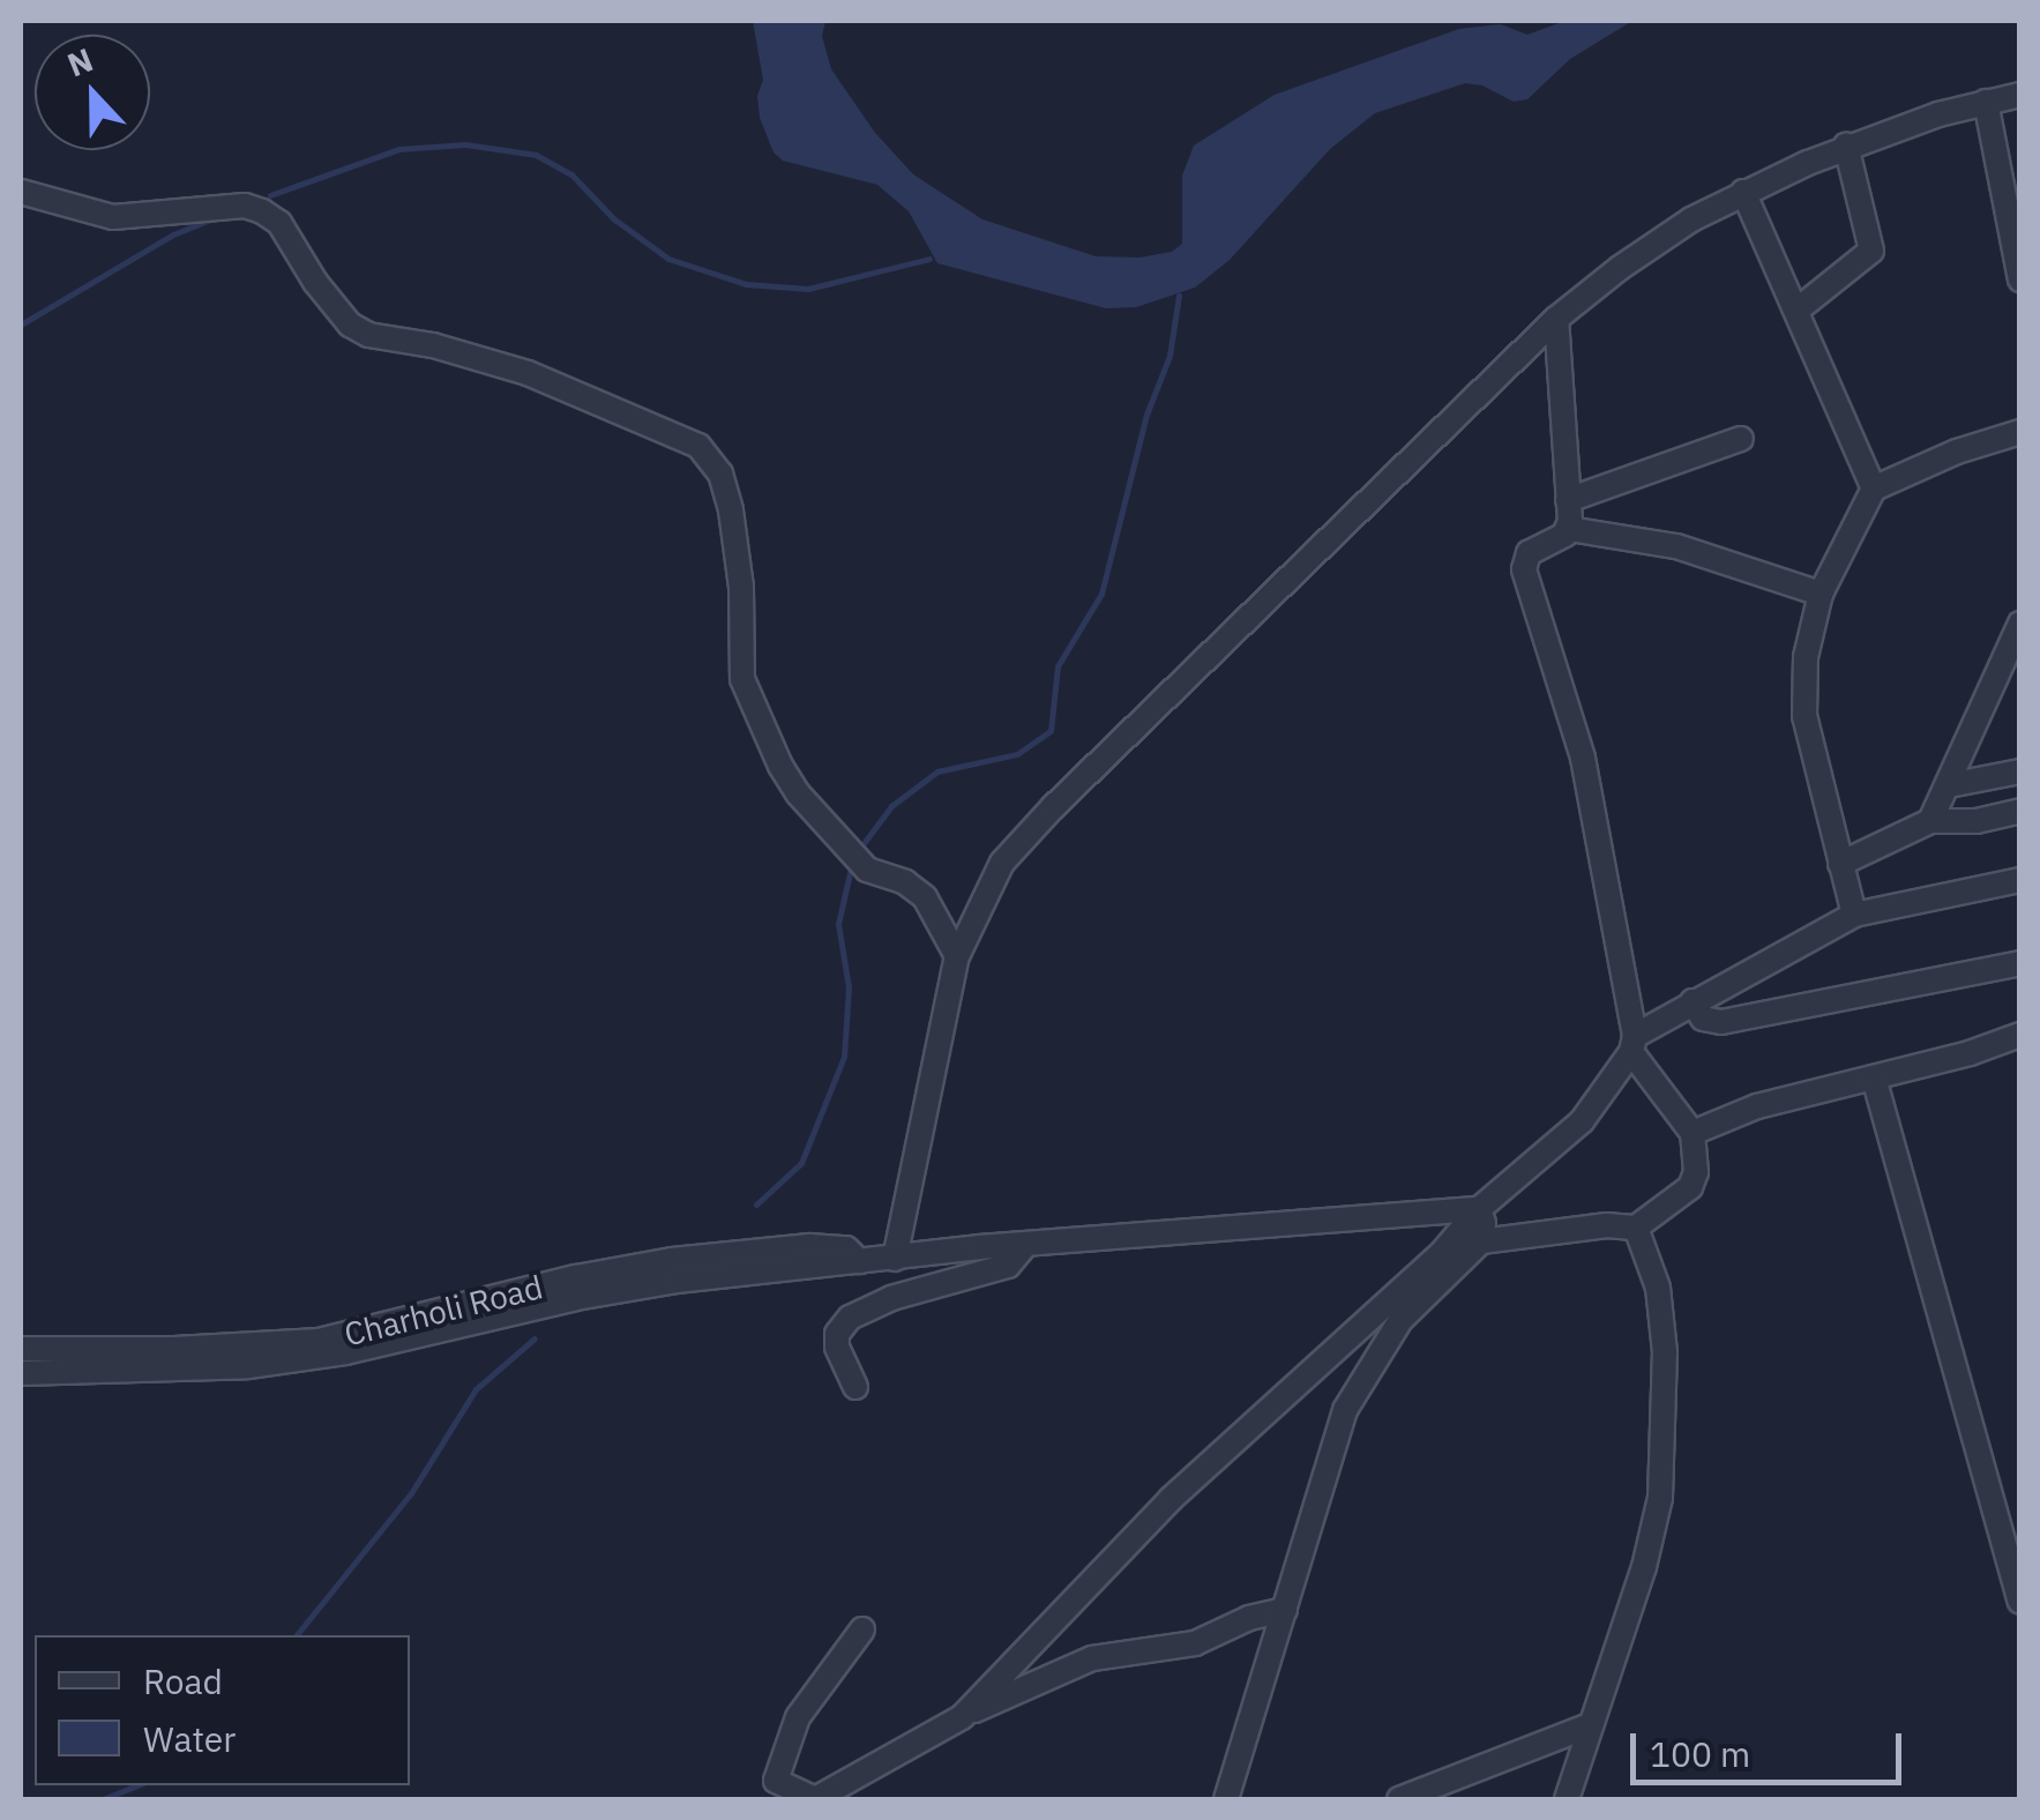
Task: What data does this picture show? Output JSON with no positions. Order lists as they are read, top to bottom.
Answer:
{
  "streets": {
    "street": ["Charholi Road"]
  },
  "legend": ["Road", "Water"],
  "scale_bar": "100 m",
  "north": "top"
}
